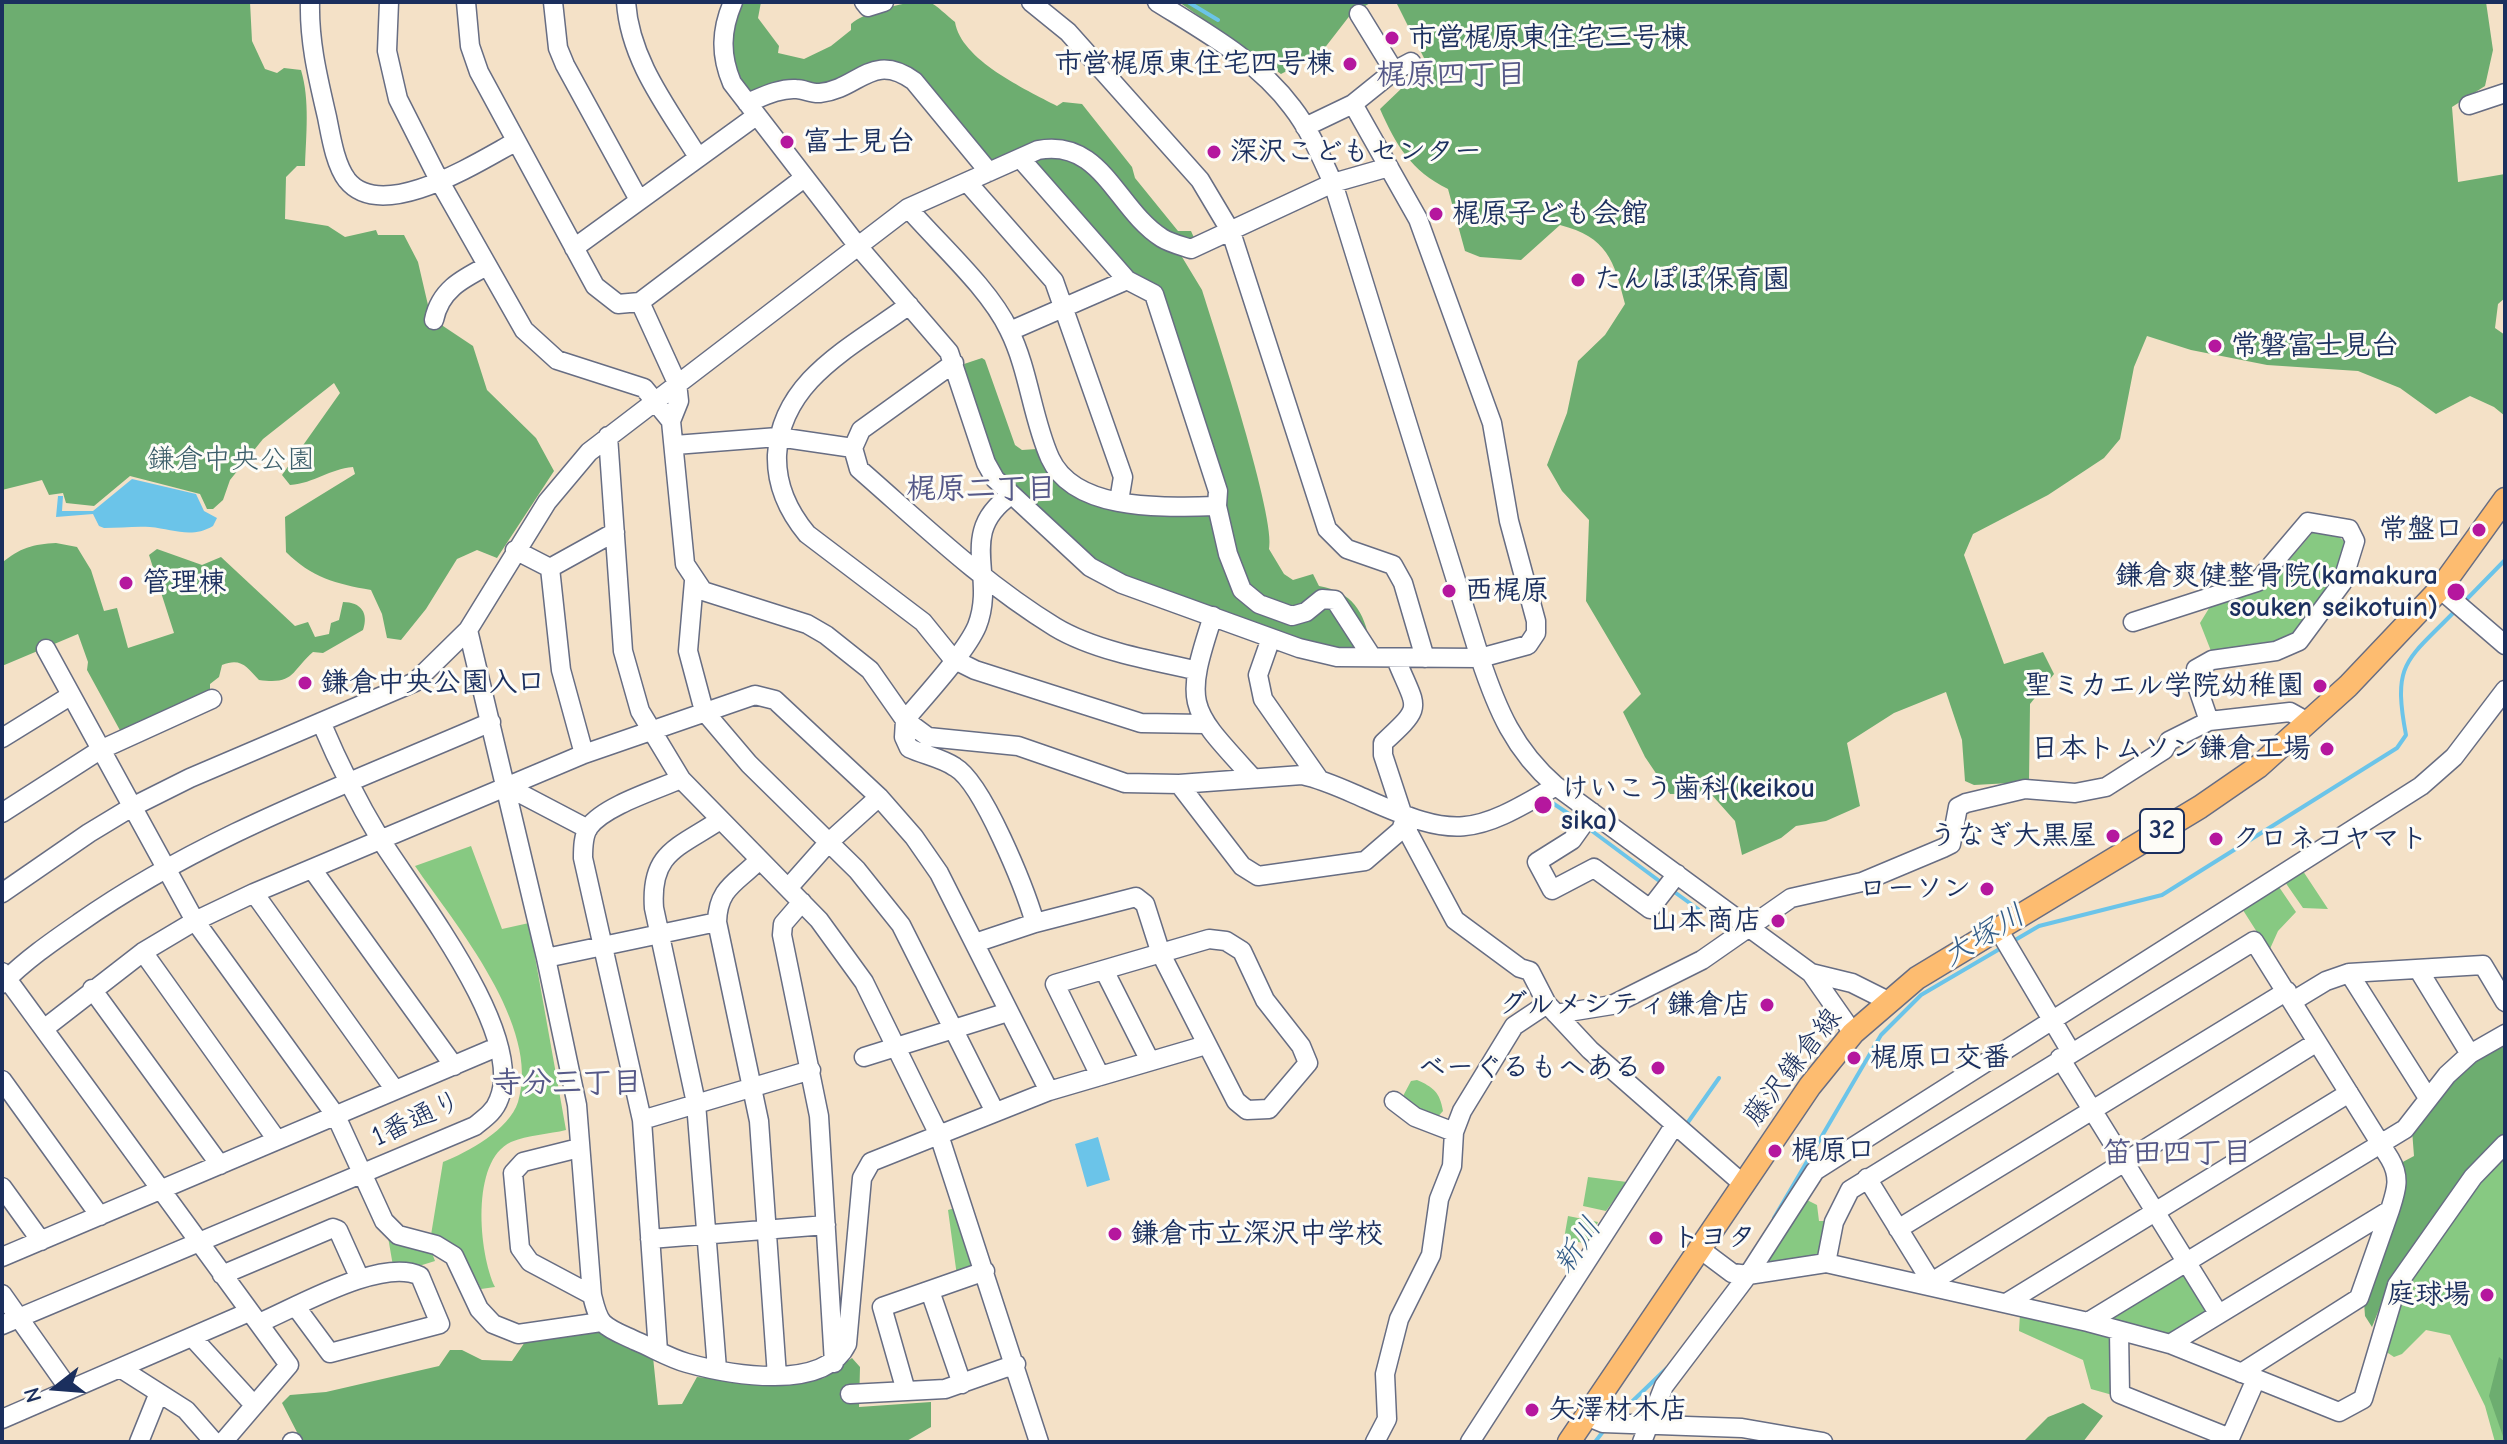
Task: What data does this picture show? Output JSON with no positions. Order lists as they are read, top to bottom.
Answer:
{
  "streets": {
    "main road": ["32", "藤沢鎌倉線"],
    "street": ["1番通り"]
  },
  "districts": [
    "梶原四丁目",
    "梶原二丁目",
    "寺分三丁目",
    "笛田四丁目"
  ],
  "water": ["大塚川", "新川"],
  "parks": ["鎌倉中央公園"],
  "places": [
    "市営梶原東住宅三号棟",
    "市営梶原東住宅四号棟",
    "富士見台",
    "深沢こどもセンター",
    "梶原子ども会館",
    "たんぽぽ保育園",
    "常磐富士見台",
    "常盤口",
    "管理棟",
    "西梶原",
    "鎌倉爽健整骨院(kamakura souken seikotuin)",
    "鎌倉中央公園入口",
    "聖ミカエル学院幼稚園",
    "日本トムソン鎌倉工場",
    "けいこう歯科(keikou sika)",
    "うなぎ大黒屋",
    "クロネコヤマト",
    "ローソン",
    "山本商店",
    "グルメシティ鎌倉店",
    "梶原口交番",
    "べーぐるもへある",
    "梶原口",
    "鎌倉市立深沢中学校",
    "トヨタ",
    "庭球場",
    "矢澤材木店"
  ],
  "north": "left"
}
